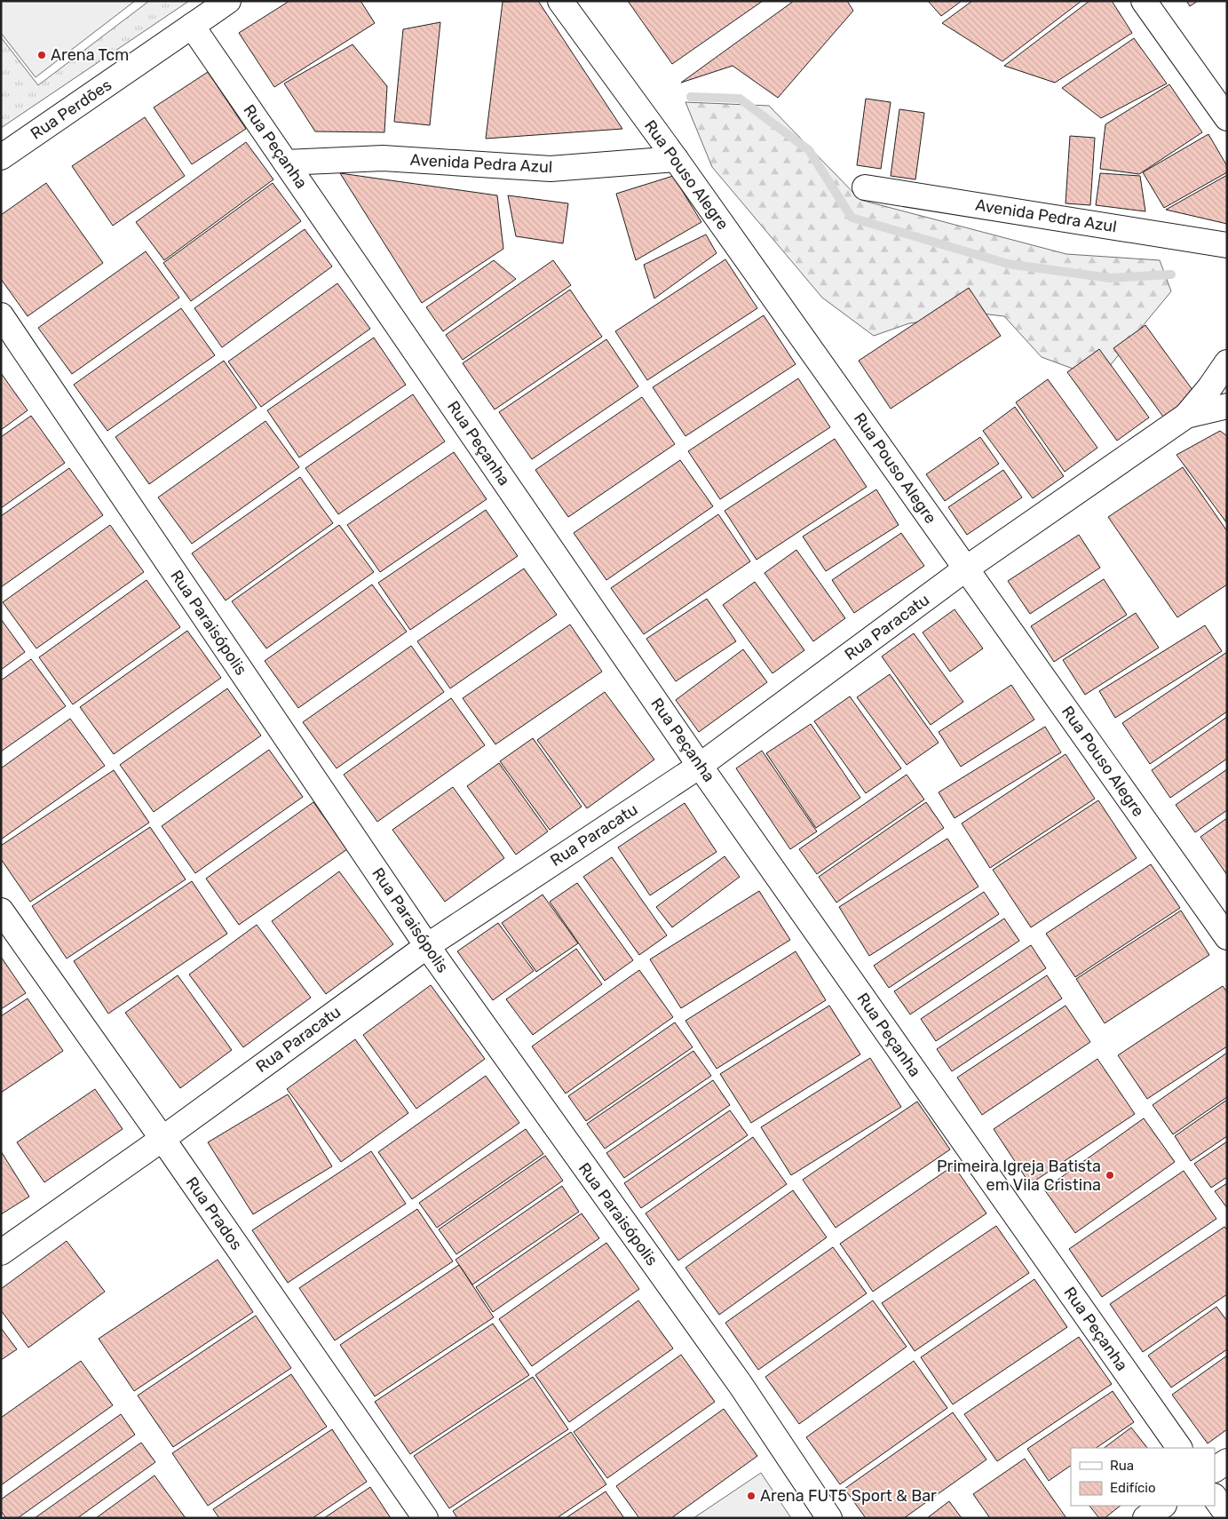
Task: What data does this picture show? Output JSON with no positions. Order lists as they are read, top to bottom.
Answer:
{
  "streets": {
    "street": [
      "Rua Perdões",
      "Rua Peçanha",
      "Avenida Pedra Azul",
      "Rua Pouso Alegre",
      "Rua Paraisópolis",
      "Rua Paracatu",
      "Rua Prados"
    ]
  },
  "crossings": [
    ["Rua Perdões", "Rua Peçanha"],
    ["Rua Peçanha", "Avenida Pedra Azul"],
    ["Rua Peçanha", "Rua Paracatu"],
    ["Avenida Pedra Azul", "Rua Pouso Alegre"],
    ["Rua Pouso Alegre", "Rua Paracatu"],
    ["Rua Paraisópolis", "Rua Paracatu"],
    ["Rua Paracatu", "Rua Prados"]
  ],
  "places": ["Arena Tcm", "Primeira Igreja Batista em Vila Cristina", "Arena FUT5 Sport & Bar"],
  "legend": ["Rua", "Edifício"]
}
